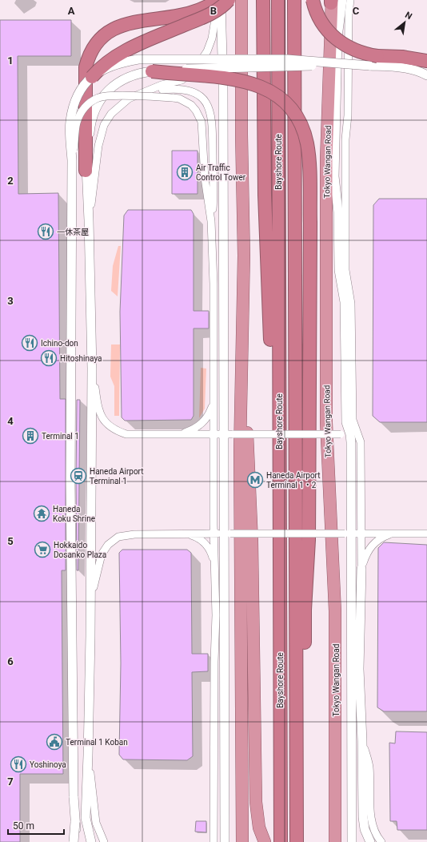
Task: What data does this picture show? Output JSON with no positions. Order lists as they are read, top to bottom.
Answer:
{
  "streets": {
    "highway": ["Bayshore Route", "Tokyo Wangan Road"]
  },
  "places": {
    "building": ["Air Traffic Control Tower", "Terminal 1"],
    "restaurant": [
      "一休茶屋",
      "Ichino-don",
      "Hitoshinaya",
      "Yoshinoya"
    ],
    "station": ["Haneda Airport Terminal 1"],
    "metro station": ["Haneda Airport Terminal 1・2"],
    "temple": ["Haneda Koku Shrine"],
    "supermarket": ["Hokkaido Dosanko Plaza"],
    "public building": ["Terminal 1 Koban"]
  },
  "scale_bar": "50 m",
  "north": "top right",
  "grid": {
    "columns": ["A", "B", "C"],
    "rows": [
      "1",
      "2",
      "3",
      "4",
      "5",
      "6",
      "7"
    ]
  }
}
